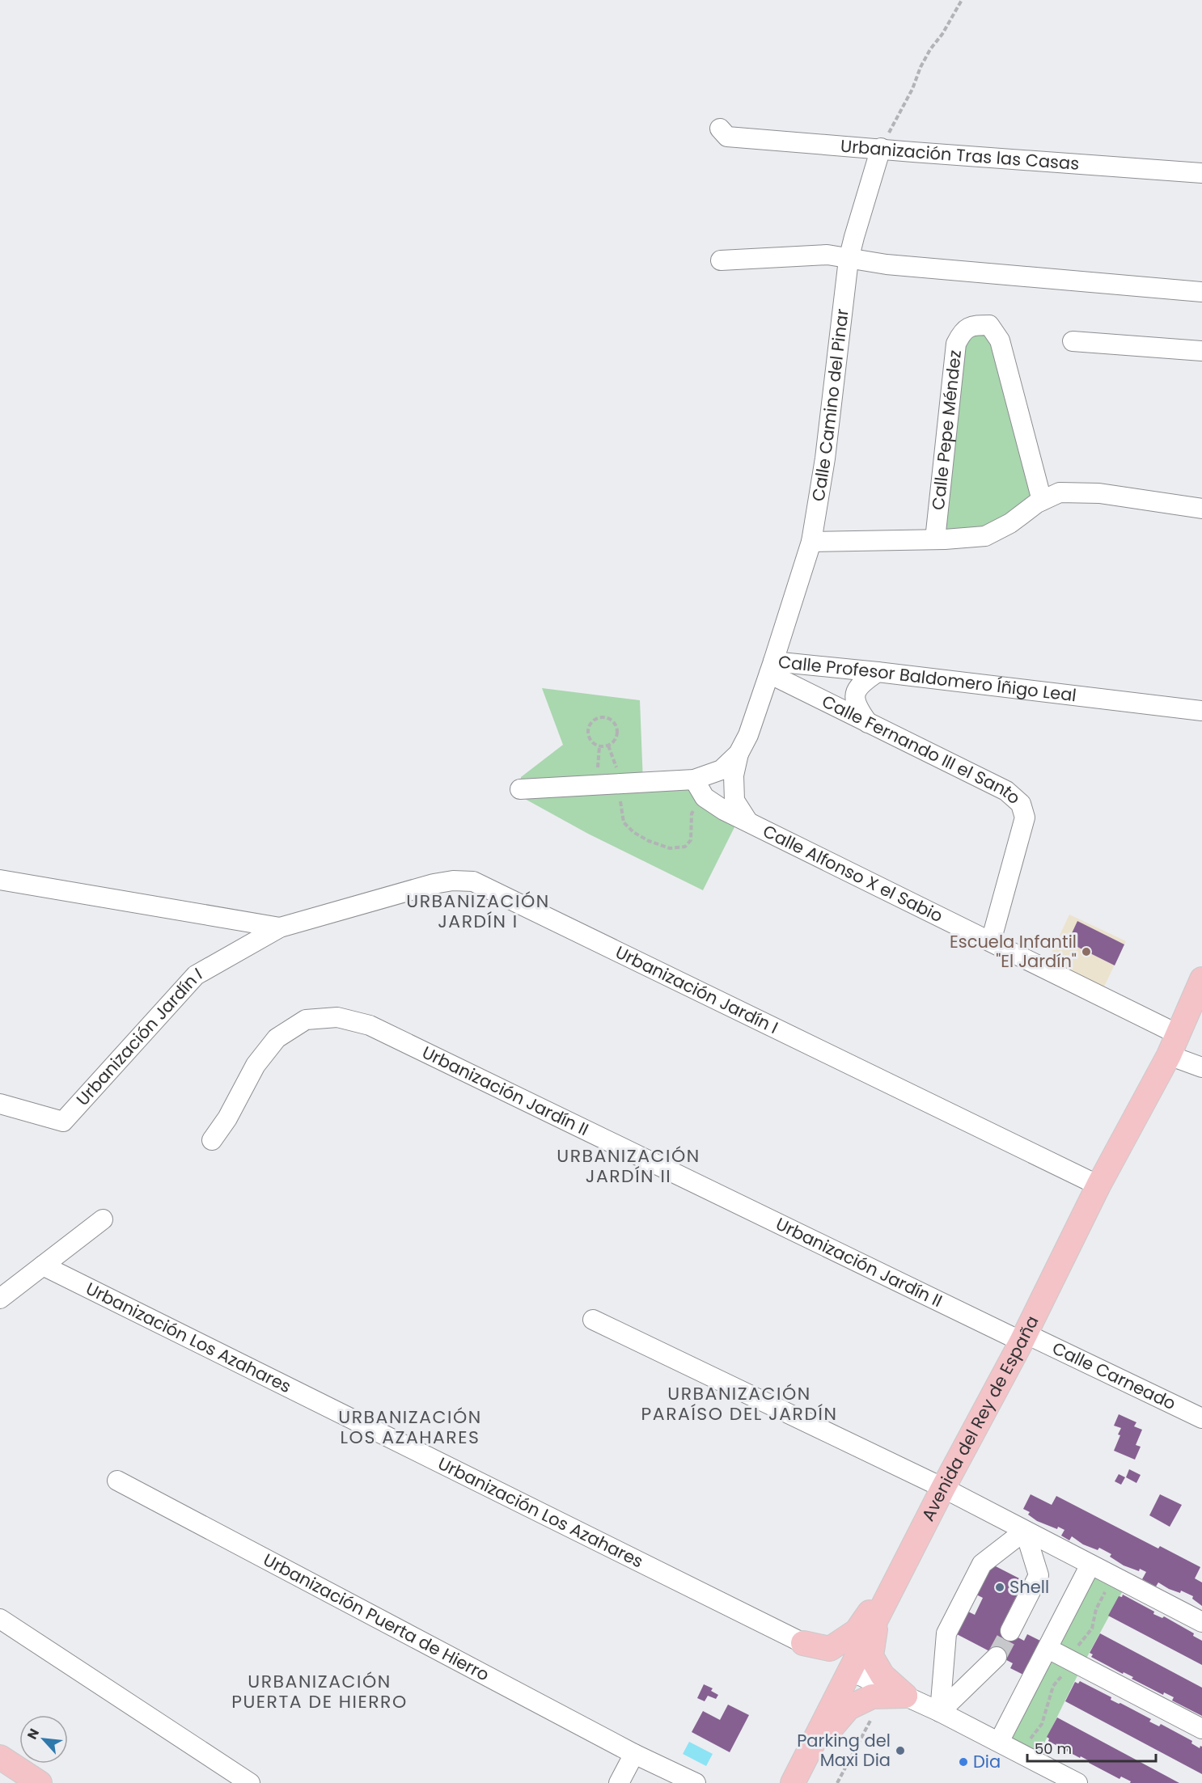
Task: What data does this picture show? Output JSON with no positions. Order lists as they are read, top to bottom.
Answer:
{
  "streets": {
    "main road": ["Avenida del Rey de España"],
    "street": [
      "Urbanización Tras las Casas",
      "Calle Camino del Pinar",
      "Calle Pepe Méndez",
      "Calle Profesor Baldomero Íñigo Leal",
      "Calle Fernando III el Santo",
      "Calle Alfonso X el Sabio",
      "Urbanización Jardín I",
      "Urbanización Jardín II",
      "Urbanización Los Azahares",
      "Calle Carneado",
      "Urbanización Puerta de Hierro"
    ]
  },
  "crossings": [
    ["Urbanización Tras las Casas", "Calle Camino del Pinar"],
    ["Calle Camino del Pinar", "Calle Profesor Baldomero Íñigo Leal"],
    ["Calle Camino del Pinar", "Calle Fernando III el Santo"],
    ["Calle Profesor Baldomero Íñigo Leal", "Calle Fernando III el Santo"],
    ["Calle Profesor Baldomero Íñigo Leal", "Calle Alfonso X el Sabio"],
    ["Calle Fernando III el Santo", "Calle Alfonso X el Sabio"],
    ["Calle Alfonso X el Sabio", "Avenida del Rey de España"],
    ["Urbanización Jardín I", "Avenida del Rey de España"],
    ["Urbanización Jardín II", "Calle Carneado"],
    ["Urbanización Jardín II", "Avenida del Rey de España"],
    ["Calle Carneado", "Avenida del Rey de España"]
  ],
  "districts": [
    "URBANIZACIÓN JARDÍN I",
    "URBANIZACIÓN JARDÍN II",
    "URBANIZACIÓN PARAÍSO DEL JARDÍN",
    "URBANIZACIÓN LOS AZAHARES",
    "URBANIZACIÓN PUERTA DE HIERRO"
  ],
  "places": [
    "Escuela Infantil \"El Jardín\"",
    "Shell",
    "Parking del Maxi Dia",
    "Dia"
  ],
  "scale_bar": "50 m",
  "north": "top left"
}
